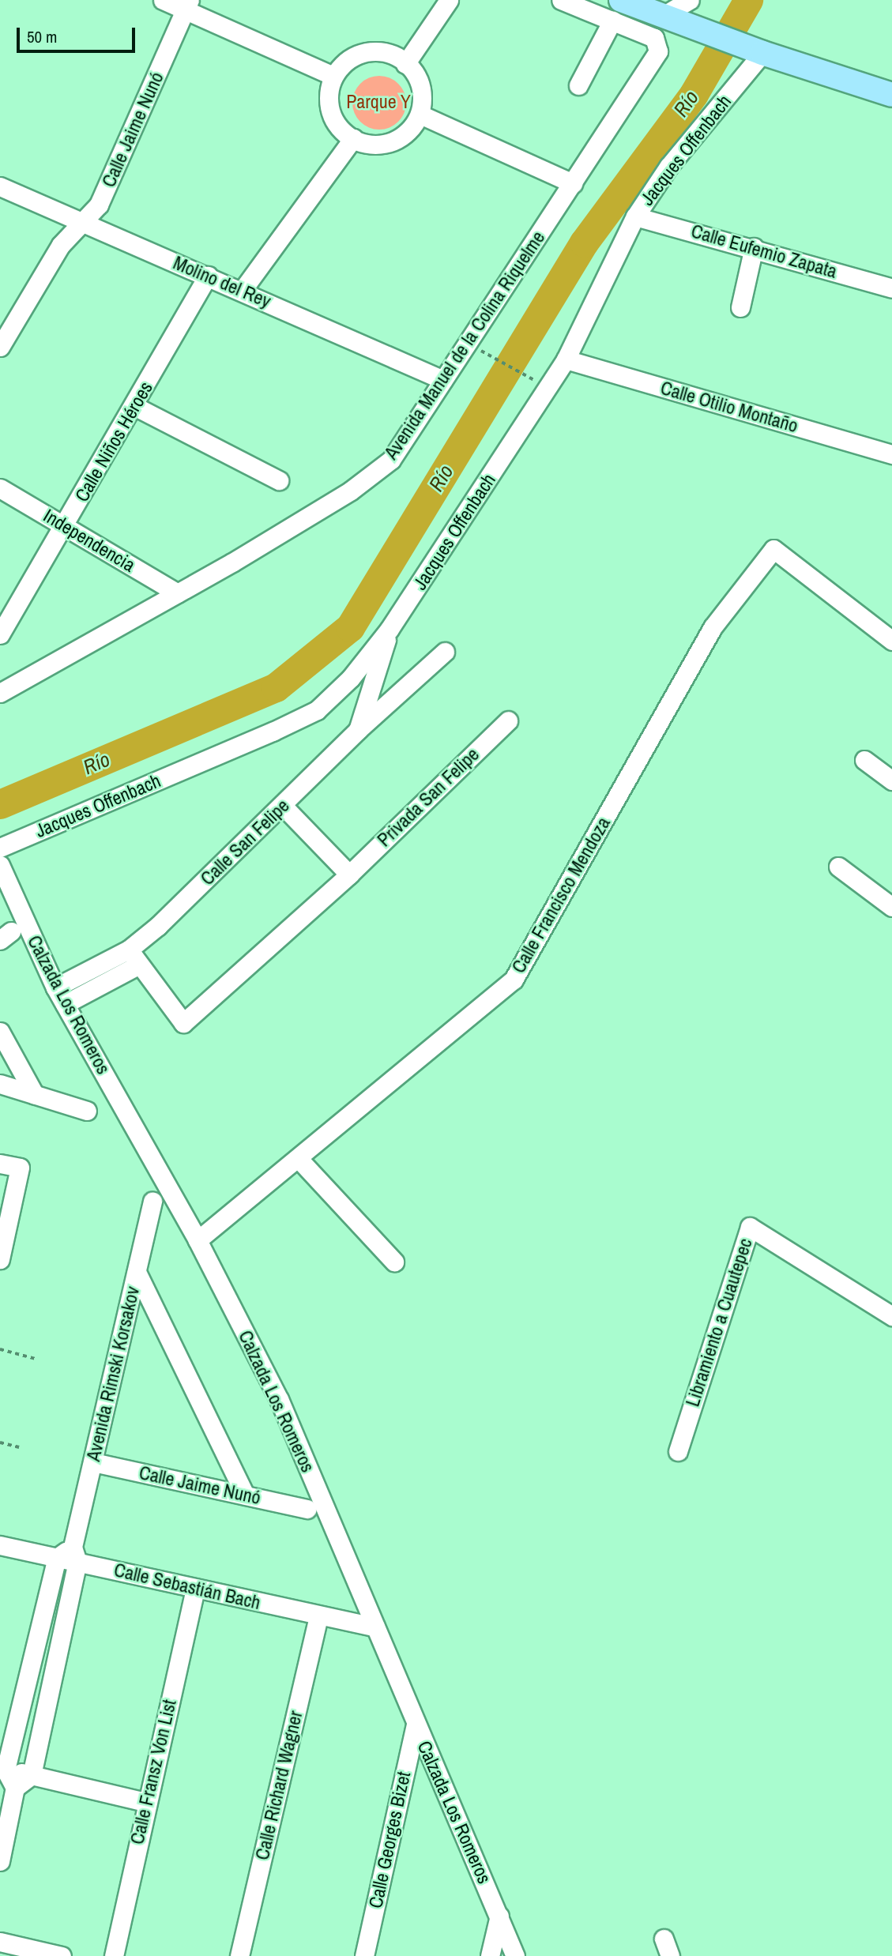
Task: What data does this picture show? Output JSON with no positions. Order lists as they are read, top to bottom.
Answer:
{
  "streets": {
    "street": [
      "Calle Jaime Nunó",
      "Jacques Offenbach",
      "Calle Eufemio Zapata",
      "Molino del Rey",
      "Avenida Manuel de la Colina Riquelme",
      "Calle Otilio Montaño",
      "Calle Niños Héroes",
      "Independencia",
      "Privada San Felipe",
      "Calle San Felipe",
      "Calle Francisco Mendoza",
      "Calzada Los Romeros",
      "Libramiento a Cuautepec",
      "Avenida Rimski Korsakov",
      "Calle Sebastián Bach",
      "Calle Fransz Von List",
      "Calle Richard Wagner",
      "Calle Georges Bizet"
    ]
  },
  "crossings": [
    ["Calle Jaime Nunó", "Molino del Rey"],
    ["Calle Jaime Nunó", "Avenida Rimski Korsakov"],
    ["Jacques Offenbach", "Calle Eufemio Zapata"],
    ["Jacques Offenbach", "Calle Otilio Montaño"],
    ["Molino del Rey", "Avenida Manuel de la Colina Riquelme"],
    ["Molino del Rey", "Calle Niños Héroes"],
    ["Avenida Manuel de la Colina Riquelme", "Independencia"],
    ["Calle Niños Héroes", "Independencia"],
    ["Calle San Felipe", "Calzada Los Romeros"],
    ["Calle Francisco Mendoza", "Calzada Los Romeros"],
    ["Calzada Los Romeros", "Calle Sebastián Bach"],
    ["Calzada Los Romeros", "Calle Georges Bizet"],
    ["Avenida Rimski Korsakov", "Calle Sebastián Bach"],
    ["Calle Sebastián Bach", "Calle Fransz Von List"],
    ["Calle Sebastián Bach", "Calle Richard Wagner"]
  ],
  "water": ["Río"],
  "parks": ["Parque Y"],
  "scale_bar": "50 m"
}
